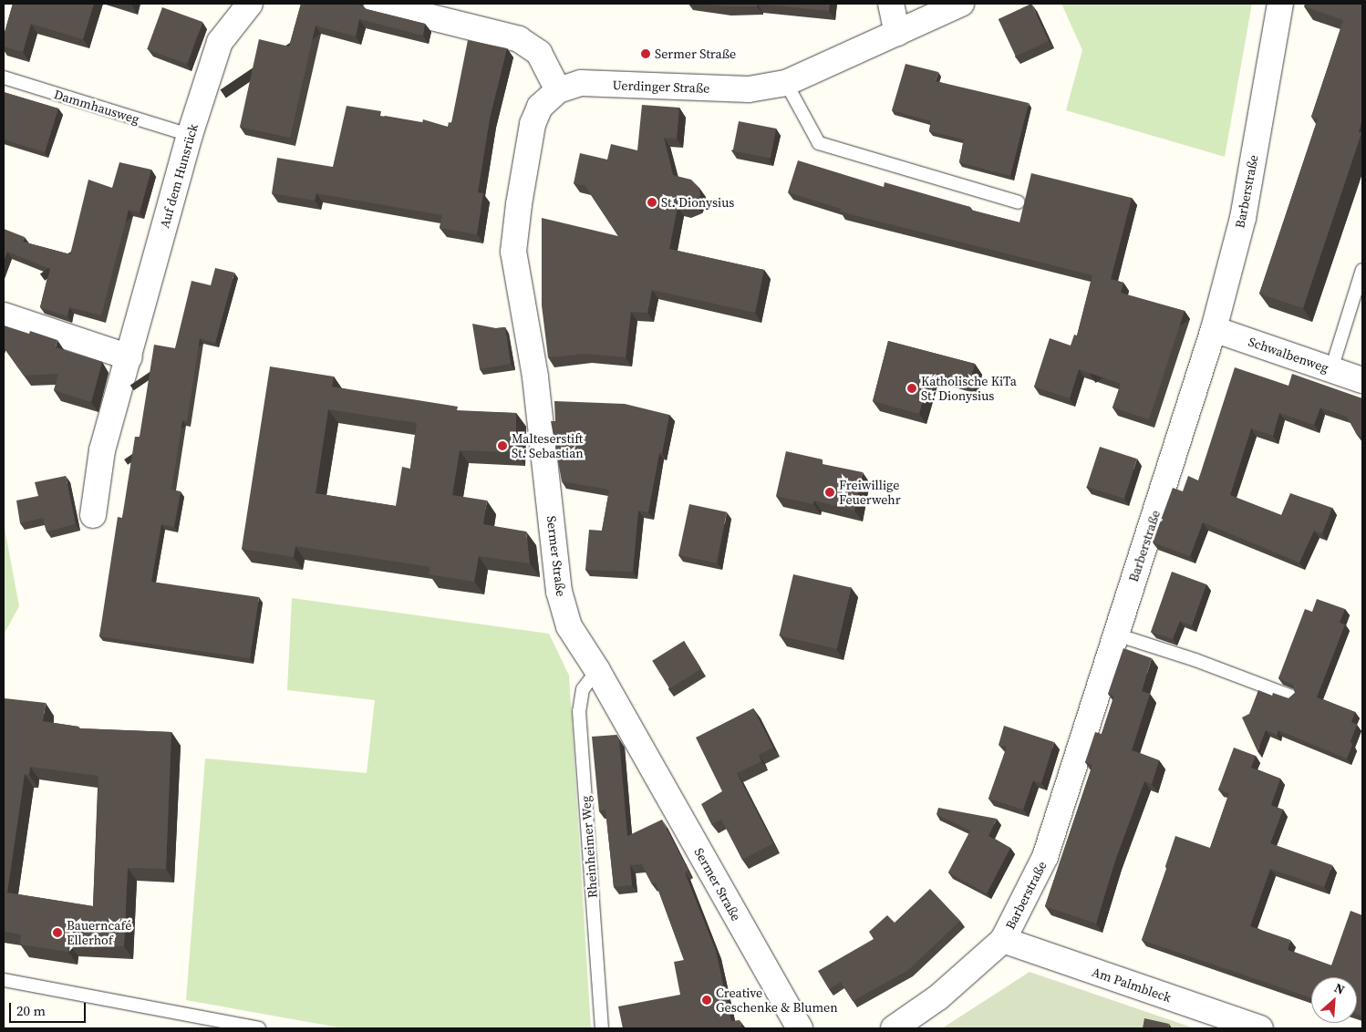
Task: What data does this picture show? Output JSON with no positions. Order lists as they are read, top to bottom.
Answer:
{
  "streets": {
    "street": [
      "Uerdinger Straße",
      "Auf dem Hunsrück",
      "Barberstraße",
      "Schwalbenweg",
      "Sermer Straße",
      "Am Palmbleck"
    ],
    "lane": ["Dammhausweg", "Rheinheimer Weg"]
  },
  "crossings": [
    ["Uerdinger Straße", "Sermer Straße"],
    ["Dammhausweg", "Auf dem Hunsrück"],
    ["Barberstraße", "Schwalbenweg"],
    ["Barberstraße", "Am Palmbleck"],
    ["Sermer Straße", "Rheinheimer Weg"]
  ],
  "places": [
    "Sermer Straße",
    "St. Dionysius",
    "Katholische KiTa St. Dionysius",
    "Malteserstift St. Sebastian",
    "Freiwillige Feuerwehr",
    "Bauerncafé Ellerhof",
    "Creative Geschenke & Blumen"
  ],
  "scale_bar": "20 m",
  "north": "top right"
}
